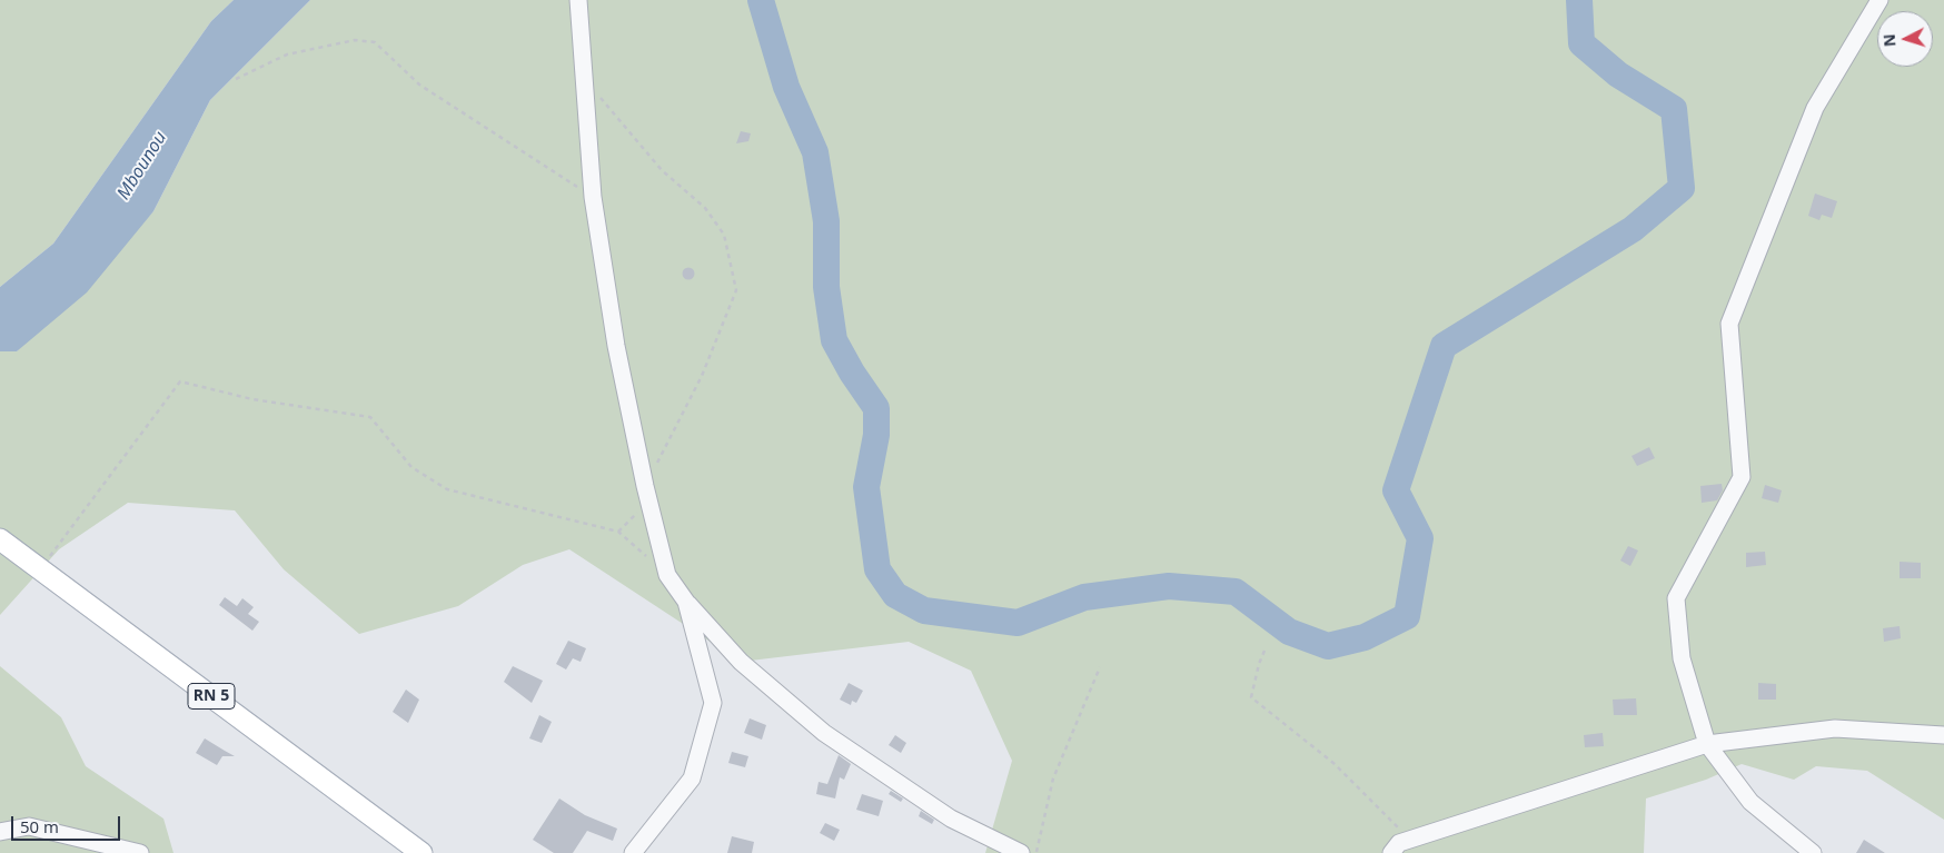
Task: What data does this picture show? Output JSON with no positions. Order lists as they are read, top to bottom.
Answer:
{
  "streets": {
    "main road": ["RN 5"]
  },
  "water": ["Mbounou"],
  "scale_bar": "50 m",
  "north": "left"
}
